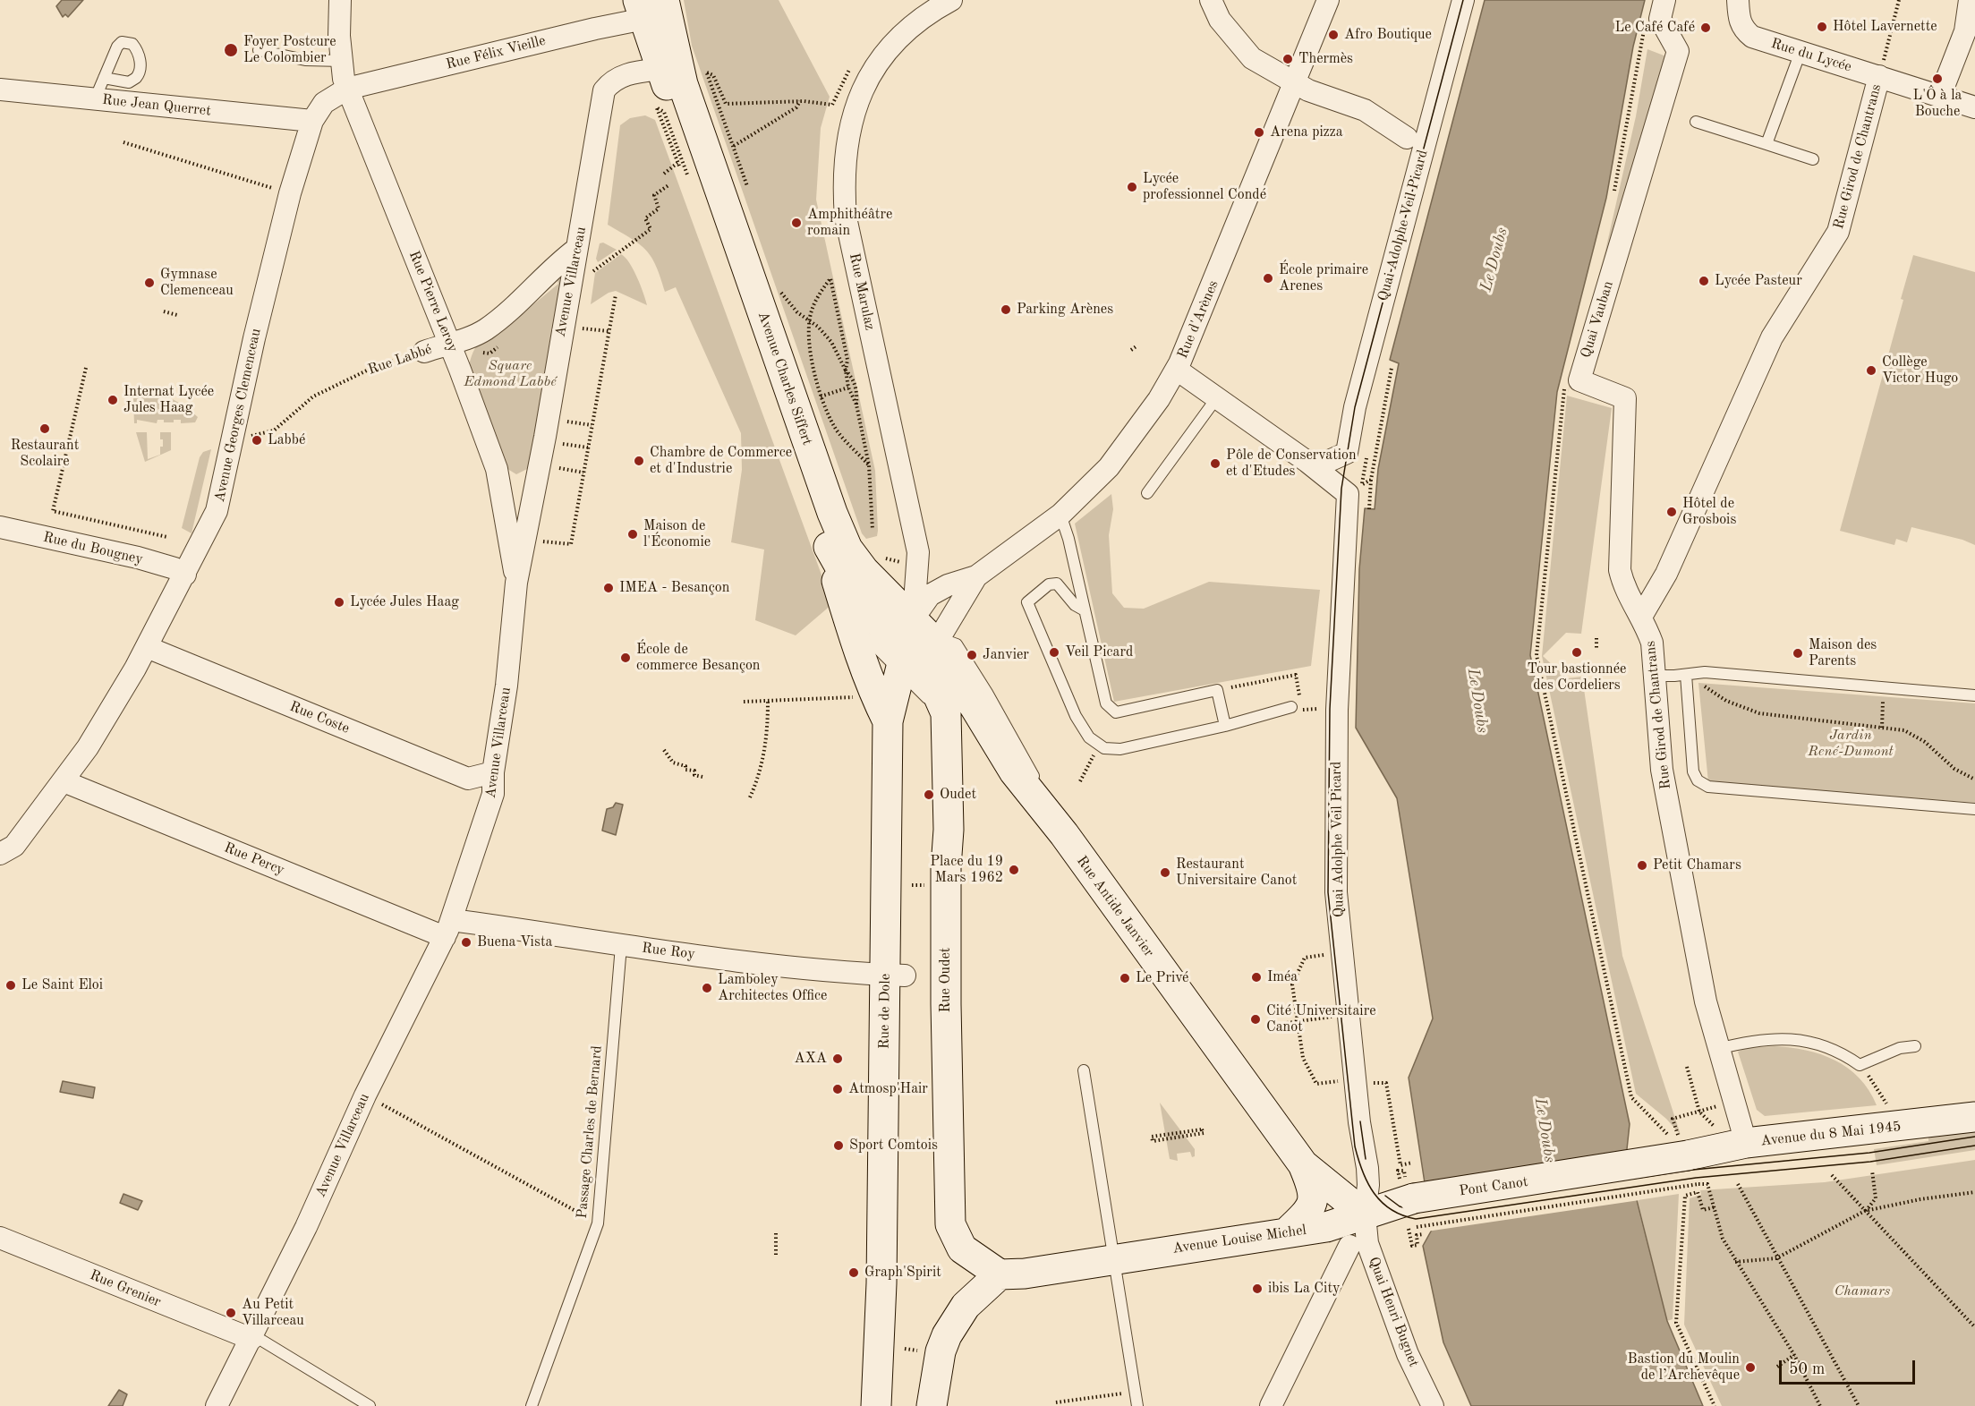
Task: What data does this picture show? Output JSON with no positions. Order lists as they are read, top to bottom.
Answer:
{
  "streets": {
    "main road": [
      "Avenue Charles Siffert",
      "Rue Antide Janvier",
      "Rue Oudet",
      "Rue de Dole",
      "Avenue du 8 Mai 1945",
      "Pont Canot",
      "Avenue Louise Michel"
    ],
    "street": [
      "Rue Félix Vieille",
      "Rue du Lycée",
      "Rue Jean Querret",
      "Rue Girod de Chantrans",
      "Quai Adolphe Veil Picard",
      "Avenue Villarceau",
      "Rue Marulaz",
      "Rue Pierre Leroy",
      "Rue d'Arènes",
      "Quai Vauban",
      "Rue Labbé",
      "Avenue Georges Clemenceau",
      "Rue du Bougney",
      "Rue Coste",
      "Rue Percy",
      "Rue Roy",
      "Rue Grenier",
      "Quai Henri Bugnet"
    ],
    "lane": ["Passage Charles de Bernard"]
  },
  "crossings": [
    ["Rue Félix Vieille", "Rue Pierre Leroy"],
    ["Rue Félix Vieille", "Avenue Charles Siffert"],
    ["Rue Félix Vieille", "Avenue Georges Clemenceau"],
    ["Rue du Lycée", "Rue Girod de Chantrans"],
    ["Rue Jean Querret", "Avenue Georges Clemenceau"],
    ["Rue Girod de Chantrans", "Quai Vauban"],
    ["Rue Girod de Chantrans", "Avenue du 8 Mai 1945"],
    ["Quai Adolphe Veil Picard", "Rue Antide Janvier"],
    ["Quai Adolphe Veil Picard", "Pont Canot"],
    ["Quai Adolphe Veil Picard", "Avenue Louise Michel"],
    ["Quai Adolphe Veil Picard", "Quai Henri Bugnet"],
    ["Avenue Villarceau", "Rue Pierre Leroy"],
    ["Avenue Villarceau", "Rue Labbé"],
    ["Avenue Villarceau", "Avenue Charles Siffert"],
    ["Avenue Villarceau", "Rue Coste"],
    ["Avenue Villarceau", "Rue Percy"],
    ["Avenue Villarceau", "Rue Roy"],
    ["Avenue Villarceau", "Rue Grenier"],
    ["Rue Marulaz", "Rue d'Arènes"],
    ["Rue Marulaz", "Avenue Charles Siffert"],
    ["Rue Marulaz", "Rue de Dole"],
    ["Rue Pierre Leroy", "Rue Labbé"],
    ["Rue Pierre Leroy", "Avenue Georges Clemenceau"],
    ["Rue d'Arènes", "Avenue Charles Siffert"],
    ["Rue d'Arènes", "Rue Antide Janvier"],
    ["Rue d'Arènes", "Rue Oudet"],
    ["Rue d'Arènes", "Rue de Dole"],
    ["Avenue Charles Siffert", "Rue Antide Janvier"],
    ["Avenue Charles Siffert", "Rue Oudet"],
    ["Avenue Charles Siffert", "Rue de Dole"],
    ["Avenue Georges Clemenceau", "Rue du Bougney"],
    ["Avenue Georges Clemenceau", "Rue Coste"],
    ["Avenue Georges Clemenceau", "Rue Percy"],
    ["Rue Percy", "Rue Roy"],
    ["Rue Antide Janvier", "Rue Oudet"],
    ["Rue Antide Janvier", "Rue de Dole"],
    ["Rue Antide Janvier", "Pont Canot"],
    ["Rue Antide Janvier", "Avenue Louise Michel"],
    ["Rue Antide Janvier", "Quai Henri Bugnet"],
    ["Rue Roy", "Rue de Dole"],
    ["Rue Roy", "Passage Charles de Bernard"],
    ["Rue Oudet", "Rue de Dole"],
    ["Rue Oudet", "Avenue Louise Michel"],
    ["Avenue du 8 Mai 1945", "Pont Canot"],
    ["Pont Canot", "Avenue Louise Michel"],
    ["Pont Canot", "Quai Henri Bugnet"],
    ["Avenue Louise Michel", "Quai Henri Bugnet"]
  ],
  "water": ["Le Doubs"],
  "parks": ["Square Edmond Labbé", "Jardin René-Dumont", "Chamars"],
  "places": [
    "Hôtel Lavernette",
    "Le Café Café",
    "Afro Boutique",
    "Foyer Postcure Le Colombier",
    "Thermès",
    "L'Ô à la Bouche",
    "Arena pizza",
    "Lycée professionnel Condé",
    "Amphithéâtre romain",
    "École primaire Arenes",
    "Lycée Pasteur",
    "Gymnase Clemenceau",
    "Parking Arènes",
    "Collège Victor Hugo",
    "Internat Lycée Jules Haag",
    "Restaurant Scolaire",
    "Labbé",
    "Chambre de Commerce et d'Industrie",
    "Pôle de Conservation et d'Etudes",
    "Hôtel de Grosbois",
    "Maison de l'Économie",
    "IMEA - Besançon",
    "Lycée Jules Haag",
    "Veil Picard",
    "Tour bastionnée des Cordeliers",
    "Maison des Parents",
    "Janvier",
    "École de commerce Besançon",
    "Oudet",
    "Petit Chamars",
    "Place du 19 Mars 1962",
    "Restaurant Universitaire Canot",
    "Buena Vista",
    "Iméa",
    "Le Privé",
    "Le Saint Eloi",
    "Lamboley Architectes Office",
    "Cité Universitaire Canot",
    "AXA",
    "Atmosp'Hair",
    "Sport Comtois",
    "Graph'Spirit",
    "ibis La City",
    "Au Petit Villarceau",
    "Bastion du Moulin de l’Archevêque"
  ],
  "scale_bar": "50 m"
}
